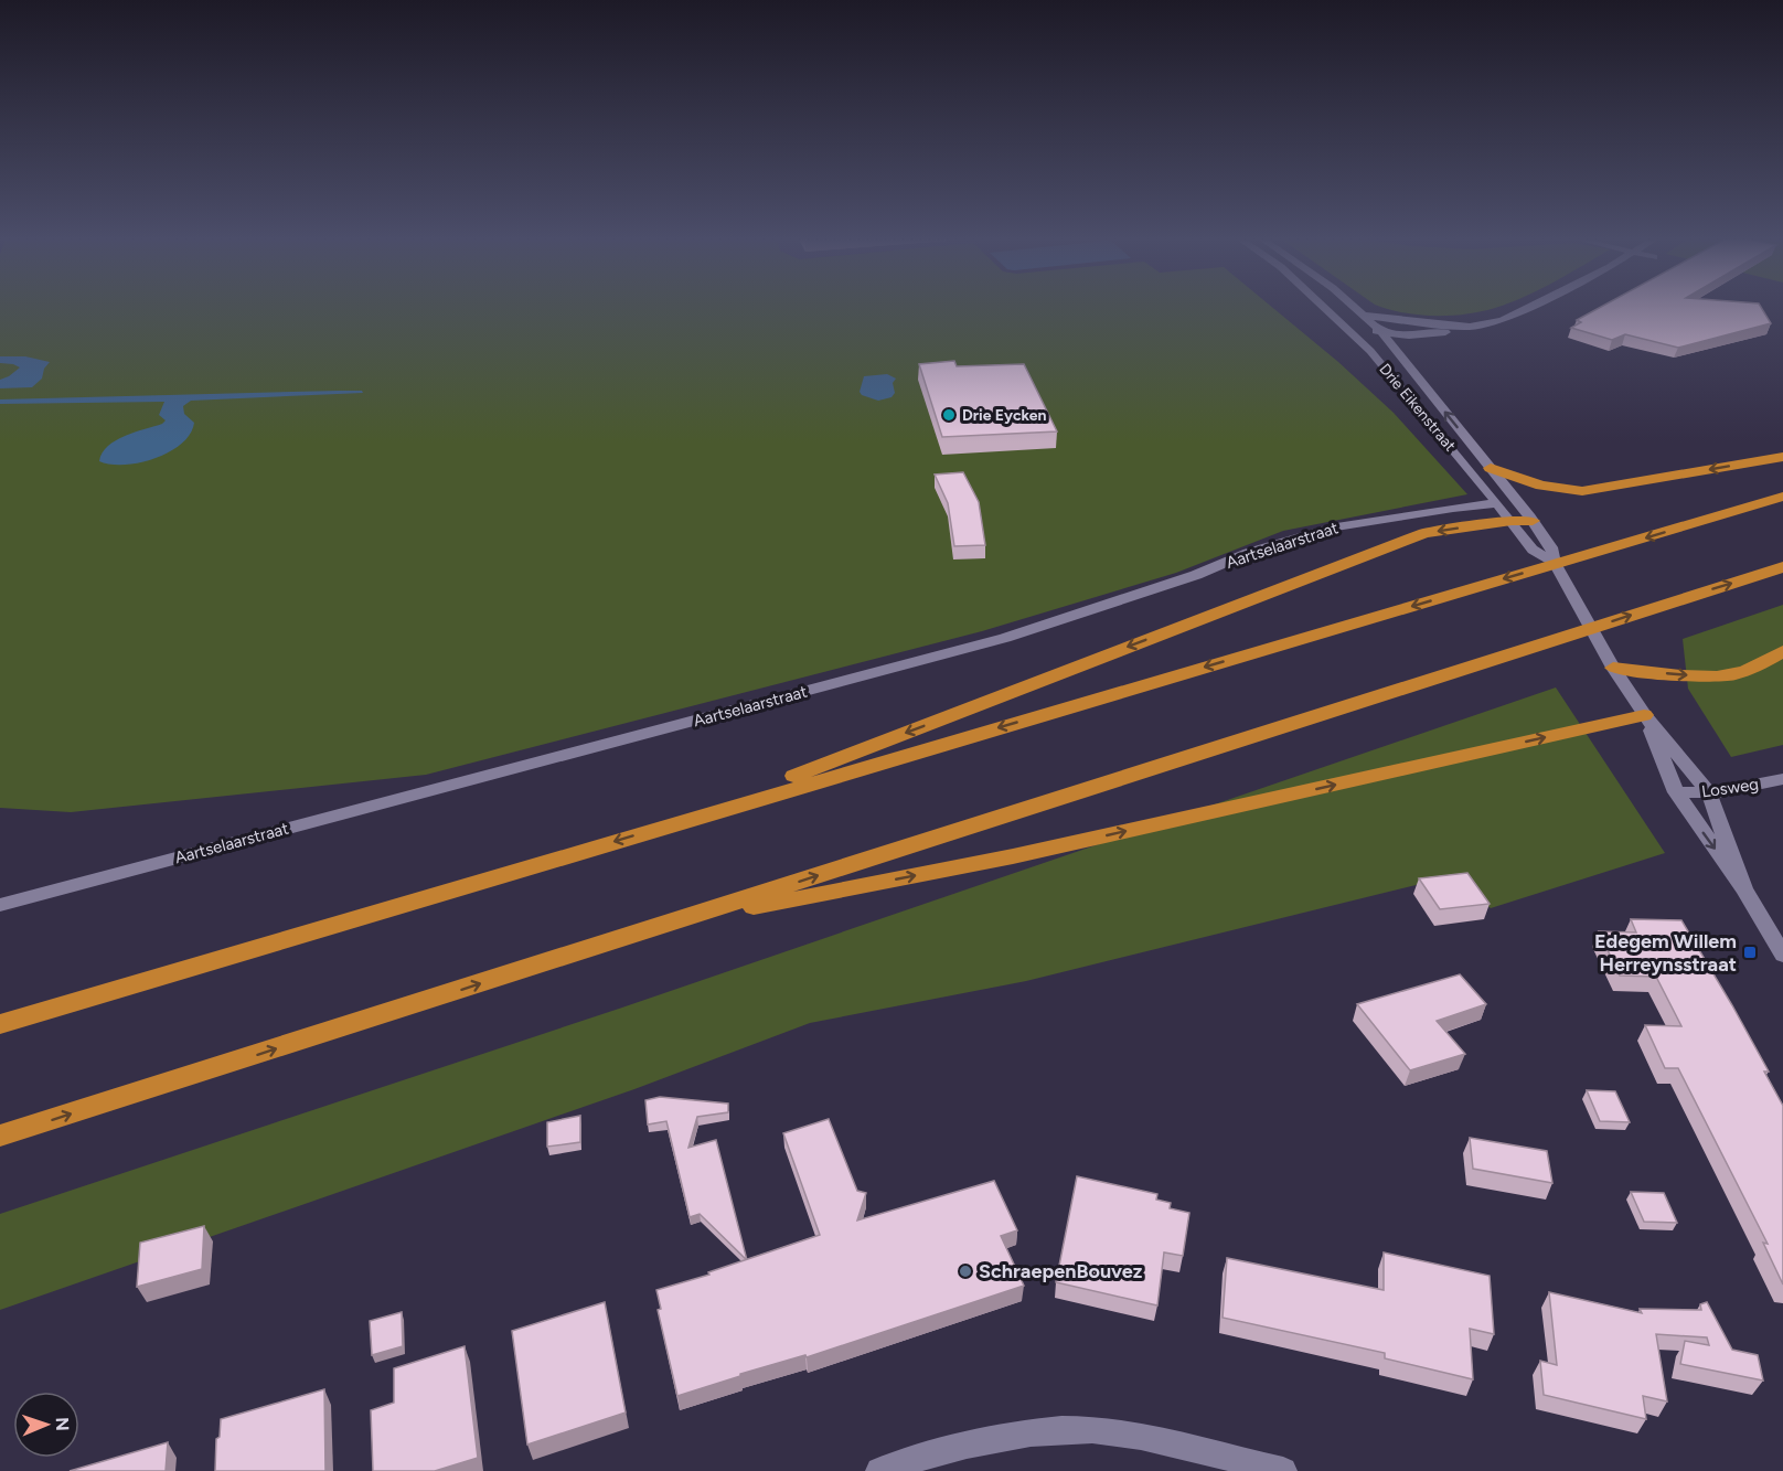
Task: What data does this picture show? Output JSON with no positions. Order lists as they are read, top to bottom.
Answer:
{
  "streets": {
    "street": ["Drie Eikenstraat", "Aartselaarstraat", "Losweg"]
  },
  "crossings": [
    ["Drie Eikenstraat", "Aartselaarstraat"],
    ["Drie Eikenstraat", "Losweg"]
  ],
  "places": {
    "other": ["Drie Eycken", "SchraepenBouvez"],
    "transit": ["Edegem Willem Herreynsstraat"]
  },
  "north": "right"
}
